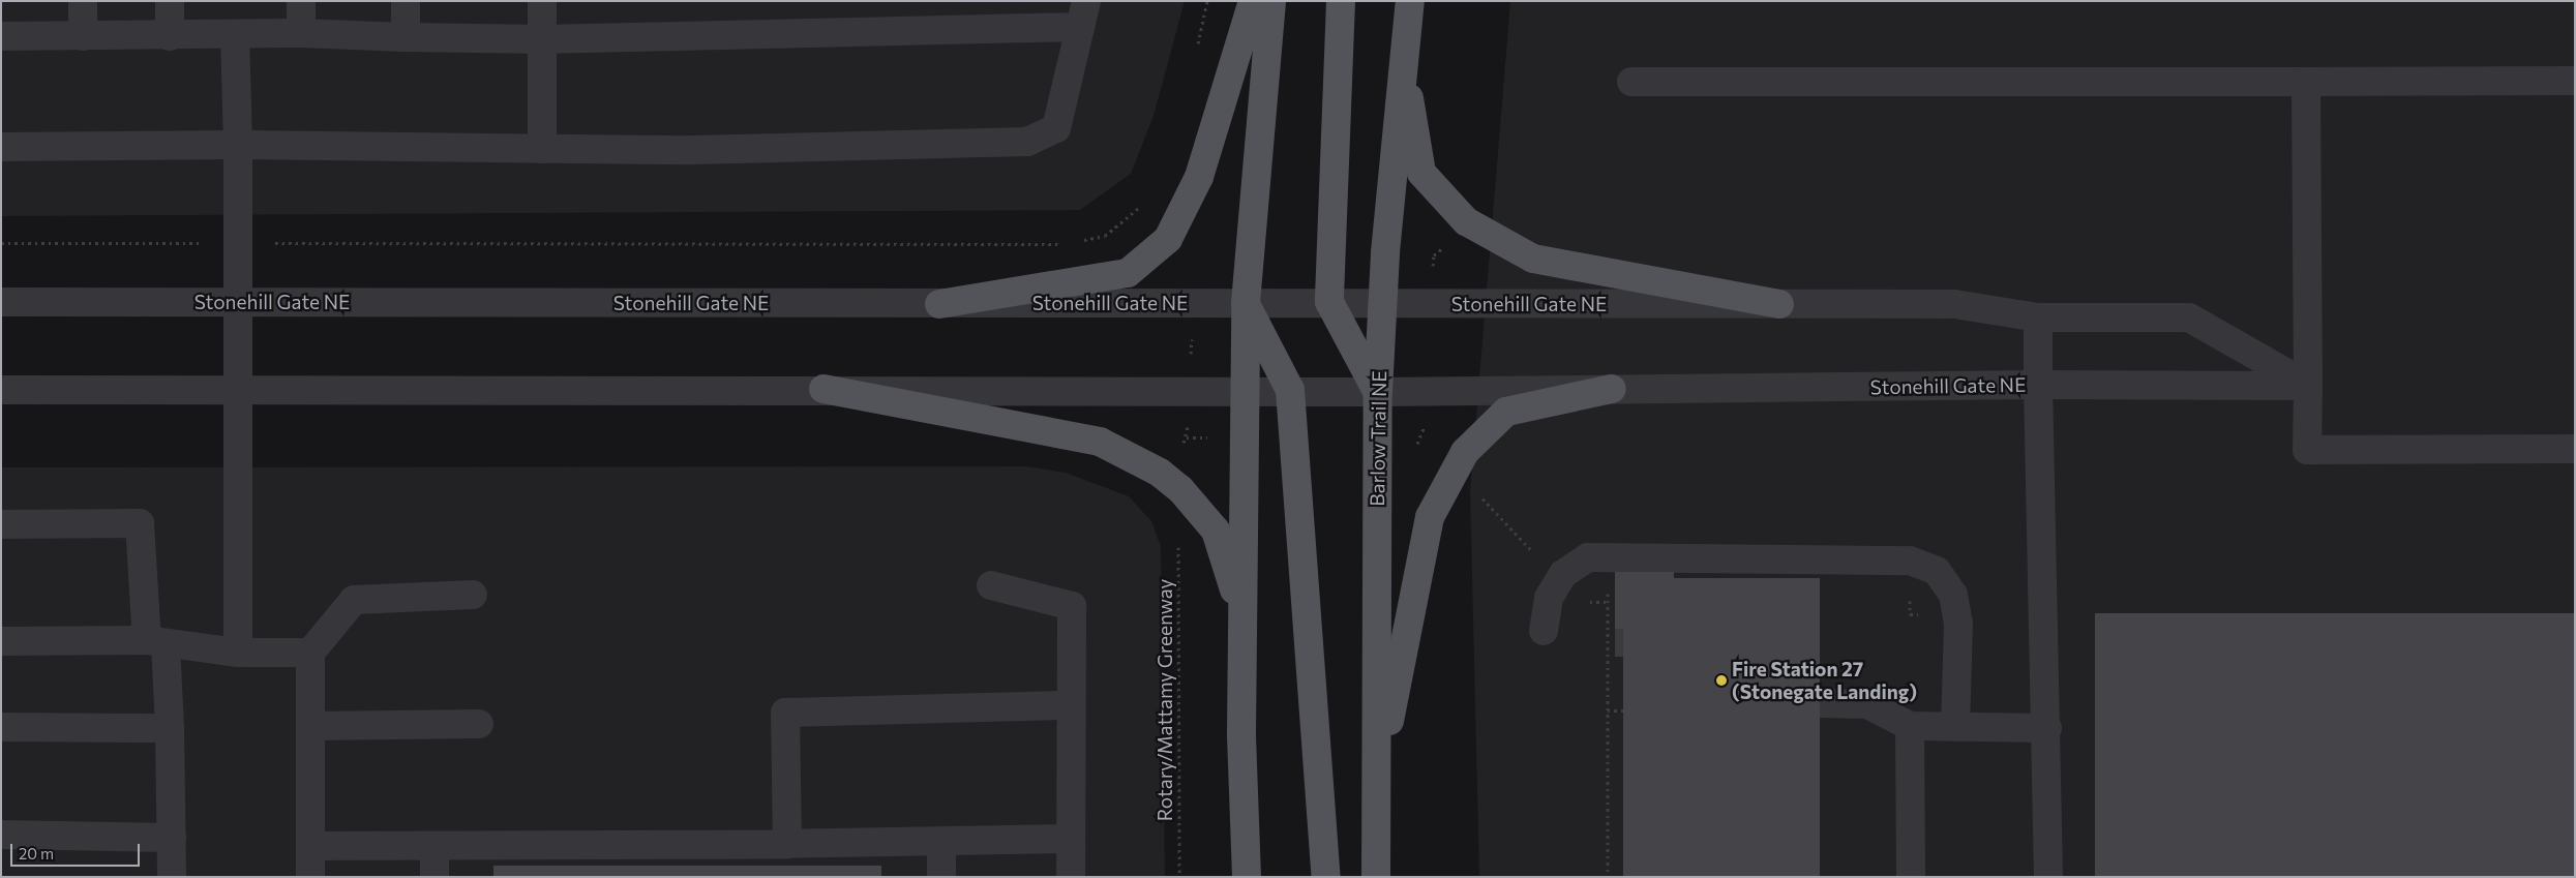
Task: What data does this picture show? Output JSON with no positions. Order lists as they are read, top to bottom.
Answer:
{
  "streets": {
    "main road": ["Barlow Trail NE"],
    "street": ["Stonehill Gate NE"],
    "path": ["Rotary/Mattamy Greenway"]
  },
  "crossings": [
    ["Stonehill Gate NE", "Barlow Trail NE"]
  ],
  "places": ["Fire Station 27 (Stonegate Landing)"],
  "scale_bar": "20 m"
}
